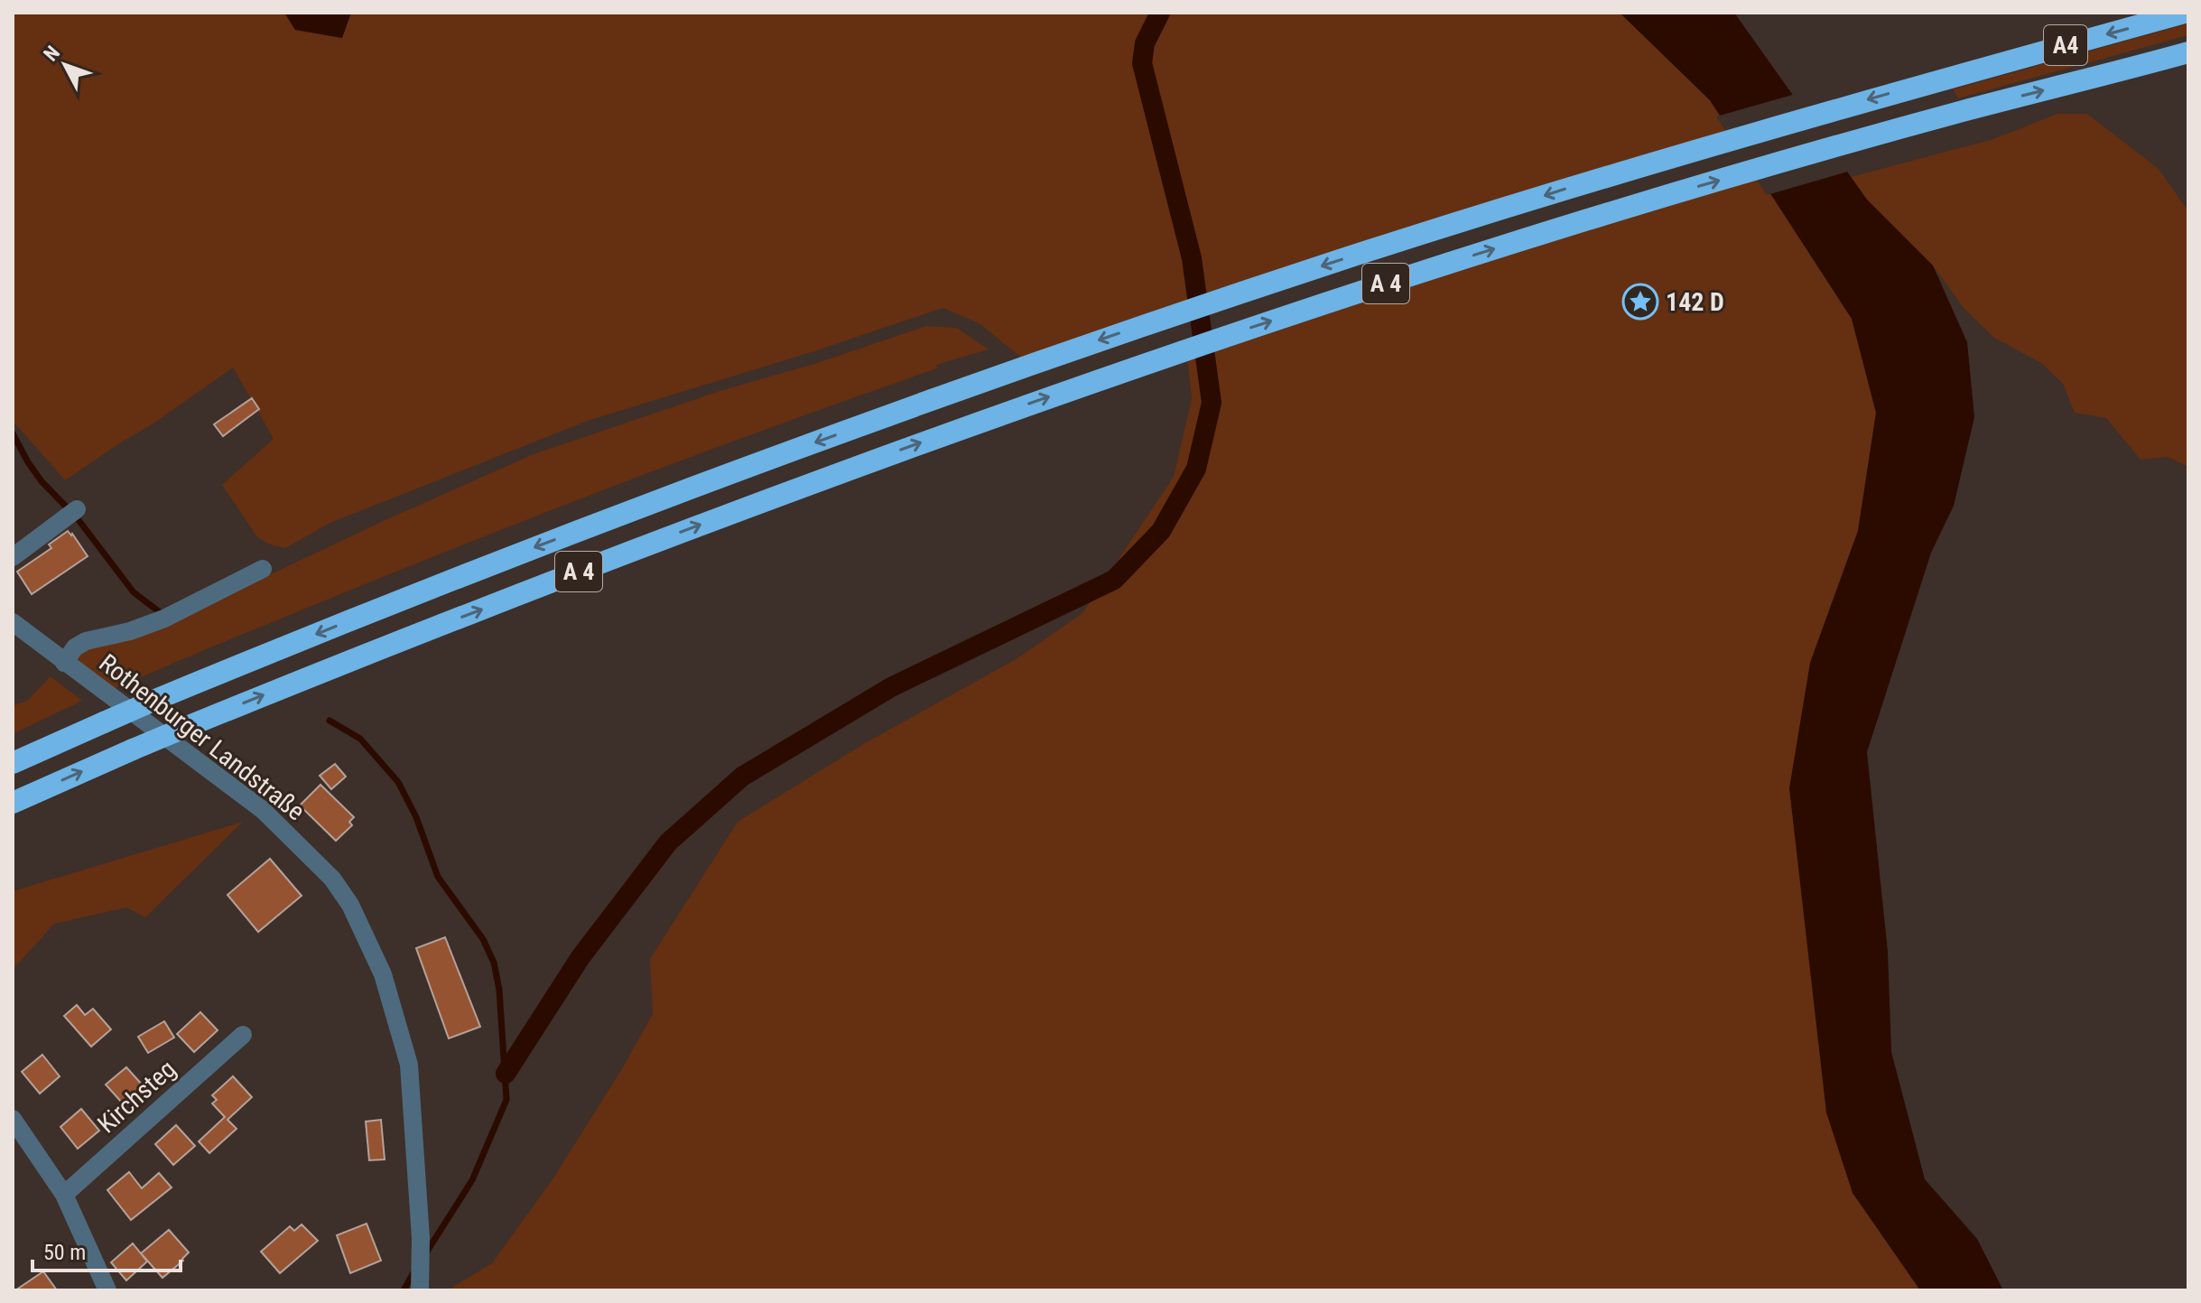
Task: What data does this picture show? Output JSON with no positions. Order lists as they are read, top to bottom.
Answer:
{
  "streets": {
    "highway": ["A4", "A 4"],
    "street": ["Rothenburger Landstraße", "Kirchsteg"]
  },
  "crossings": [
    ["A4", "A 4"]
  ],
  "places": {
    "place": ["142 D"]
  },
  "scale_bar": "50 m",
  "north": "top left"
}
